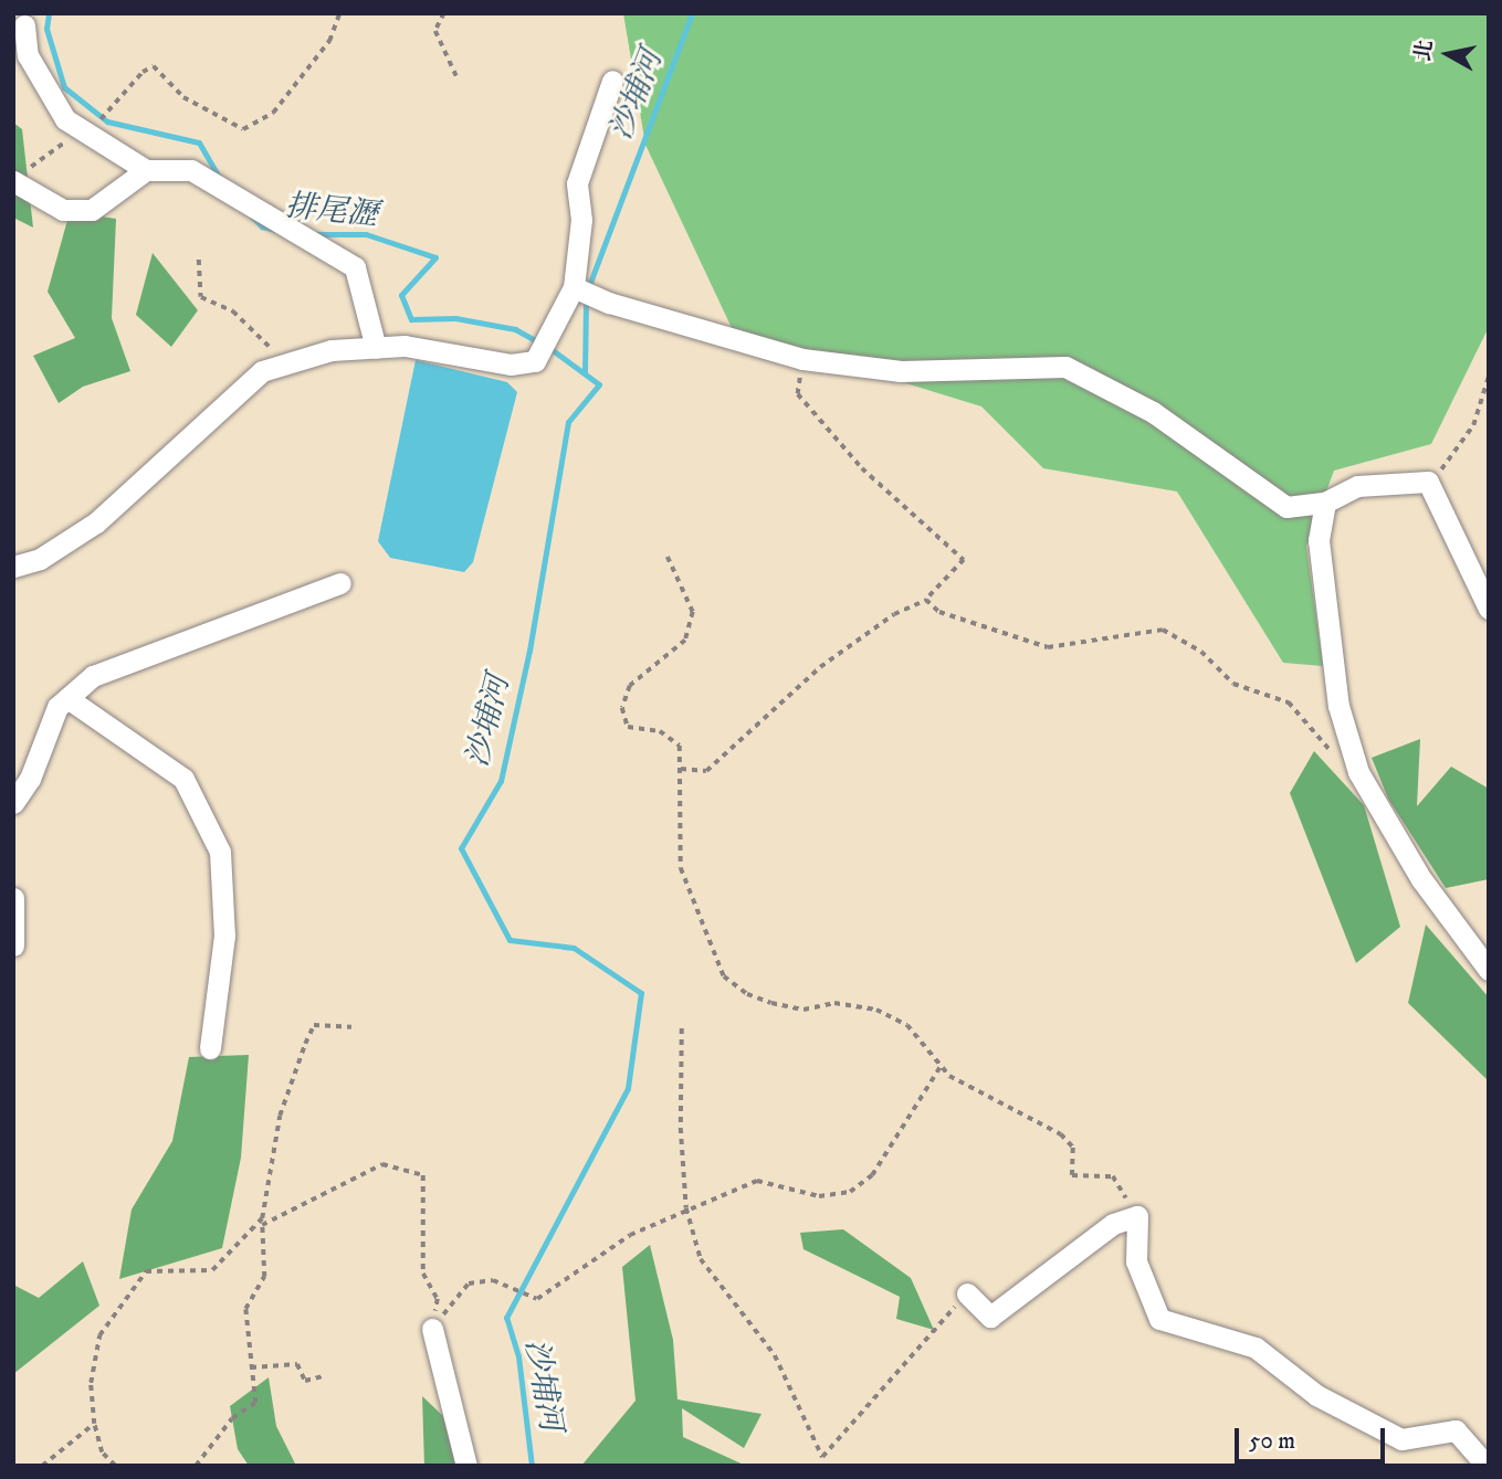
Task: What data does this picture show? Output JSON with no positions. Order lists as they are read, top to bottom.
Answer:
{
  "water": ["沙埔河", "排尾瀝"],
  "scale_bar": "50 m",
  "north": "left"
}
